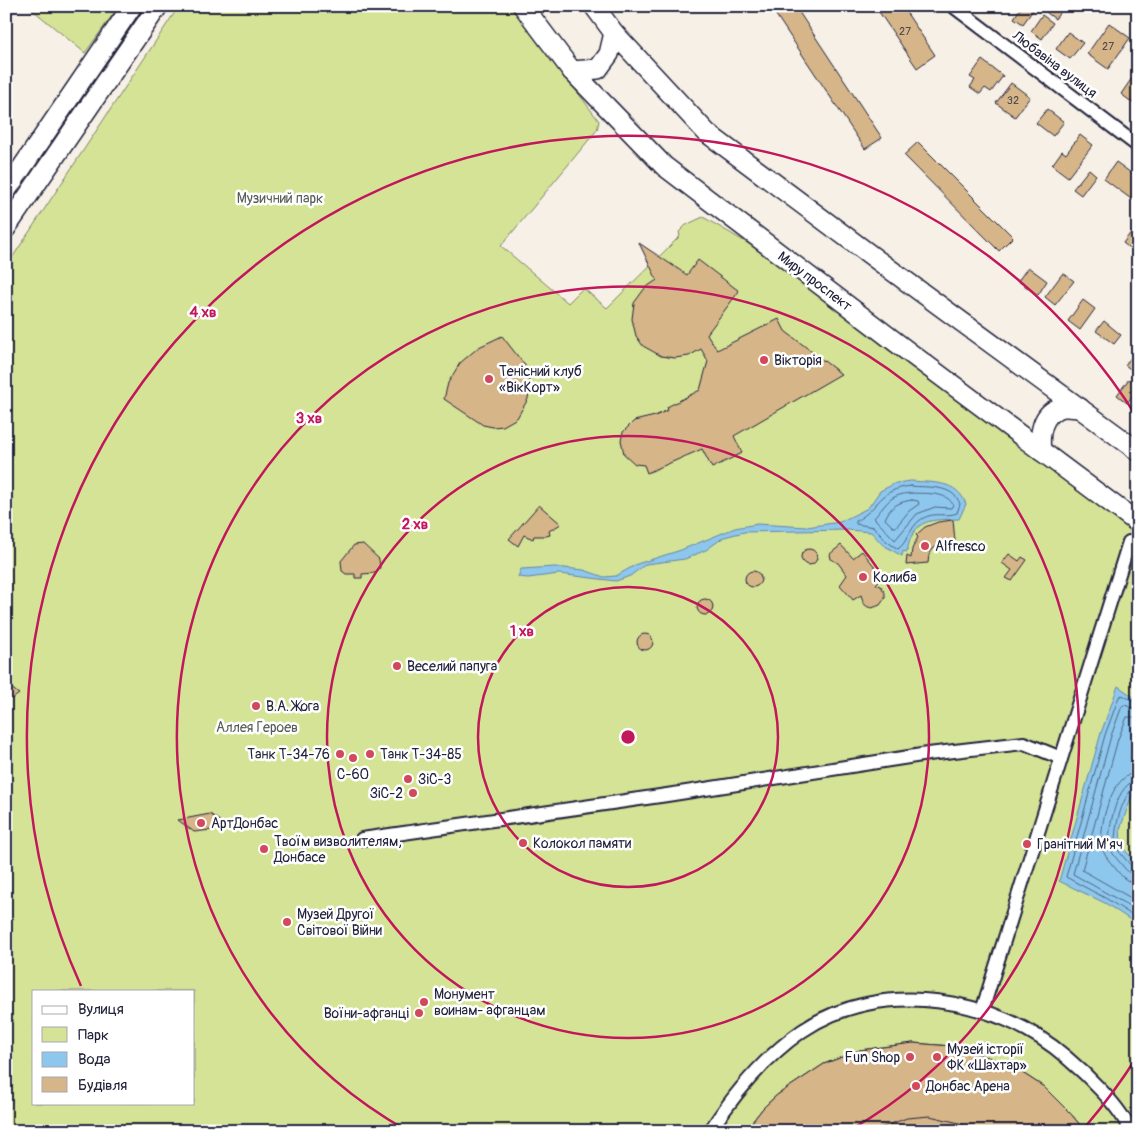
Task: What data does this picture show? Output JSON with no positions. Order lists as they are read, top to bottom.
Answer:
{
  "streets": {
    "main road": ["Миру проспект"],
    "street": ["Любавіна вулиця"]
  },
  "parks": ["Музичний парк", "Аллея Героев"],
  "places": [
    "Вікторія",
    "Тенісний клуб «ВікКорт»",
    "Alfresco",
    "Колиба",
    "Веселий папуга",
    "В.А. Жога",
    "Танк Т-34-76",
    "Танк Т-34-85",
    "С-60",
    "ЗіС-3",
    "ЗіС-2",
    "АртДонбас",
    "Колокол памяти",
    "Гранітний М'яч",
    "Твоїм визволителям, Донбасе",
    "Музей Другої Світової Війни",
    "Монумент воинам- афганцам",
    "Воїни-афганці",
    "Fun Shop",
    "Музей історії ФК «Шахтар»",
    "Донбас Арена"
  ],
  "house_numbers": ["27", "27", "32"],
  "legend": [
    "Вулиця",
    "Парк",
    "Вода",
    "Будівля"
  ],
  "rings": [
    "4 хв",
    "3 хв",
    "2 хв",
    "1 хв"
  ]
}
